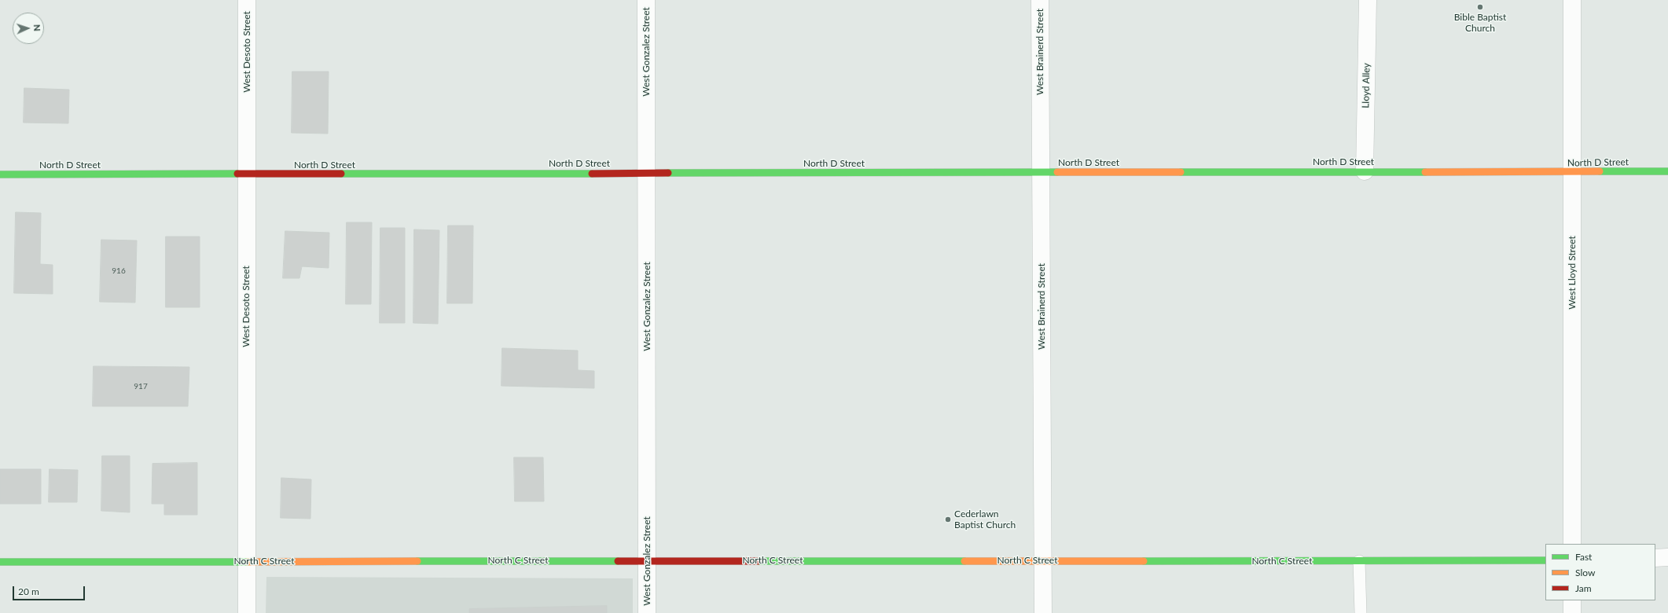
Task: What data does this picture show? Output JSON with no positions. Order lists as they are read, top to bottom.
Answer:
{
  "streets": {
    "street": [
      "West Desoto Street",
      "West Gonzalez Street",
      "West Brainerd Street",
      "Lloyd Alley",
      "North D Street",
      "West Lloyd Street",
      "North C Street"
    ]
  },
  "crossings": [
    ["West Desoto Street", "North D Street"],
    ["West Desoto Street", "North C Street"],
    ["West Gonzalez Street", "North D Street"],
    ["West Gonzalez Street", "North C Street"],
    ["West Brainerd Street", "North D Street"],
    ["West Brainerd Street", "North C Street"],
    ["Lloyd Alley", "North D Street"],
    ["North D Street", "West Lloyd Street"]
  ],
  "places": ["Bible Baptist Church", "Cederlawn Baptist Church"],
  "house_numbers": ["916", "917"],
  "legend": ["Fast", "Slow", "Jam"],
  "scale_bar": "20 m",
  "north": "right"
}
